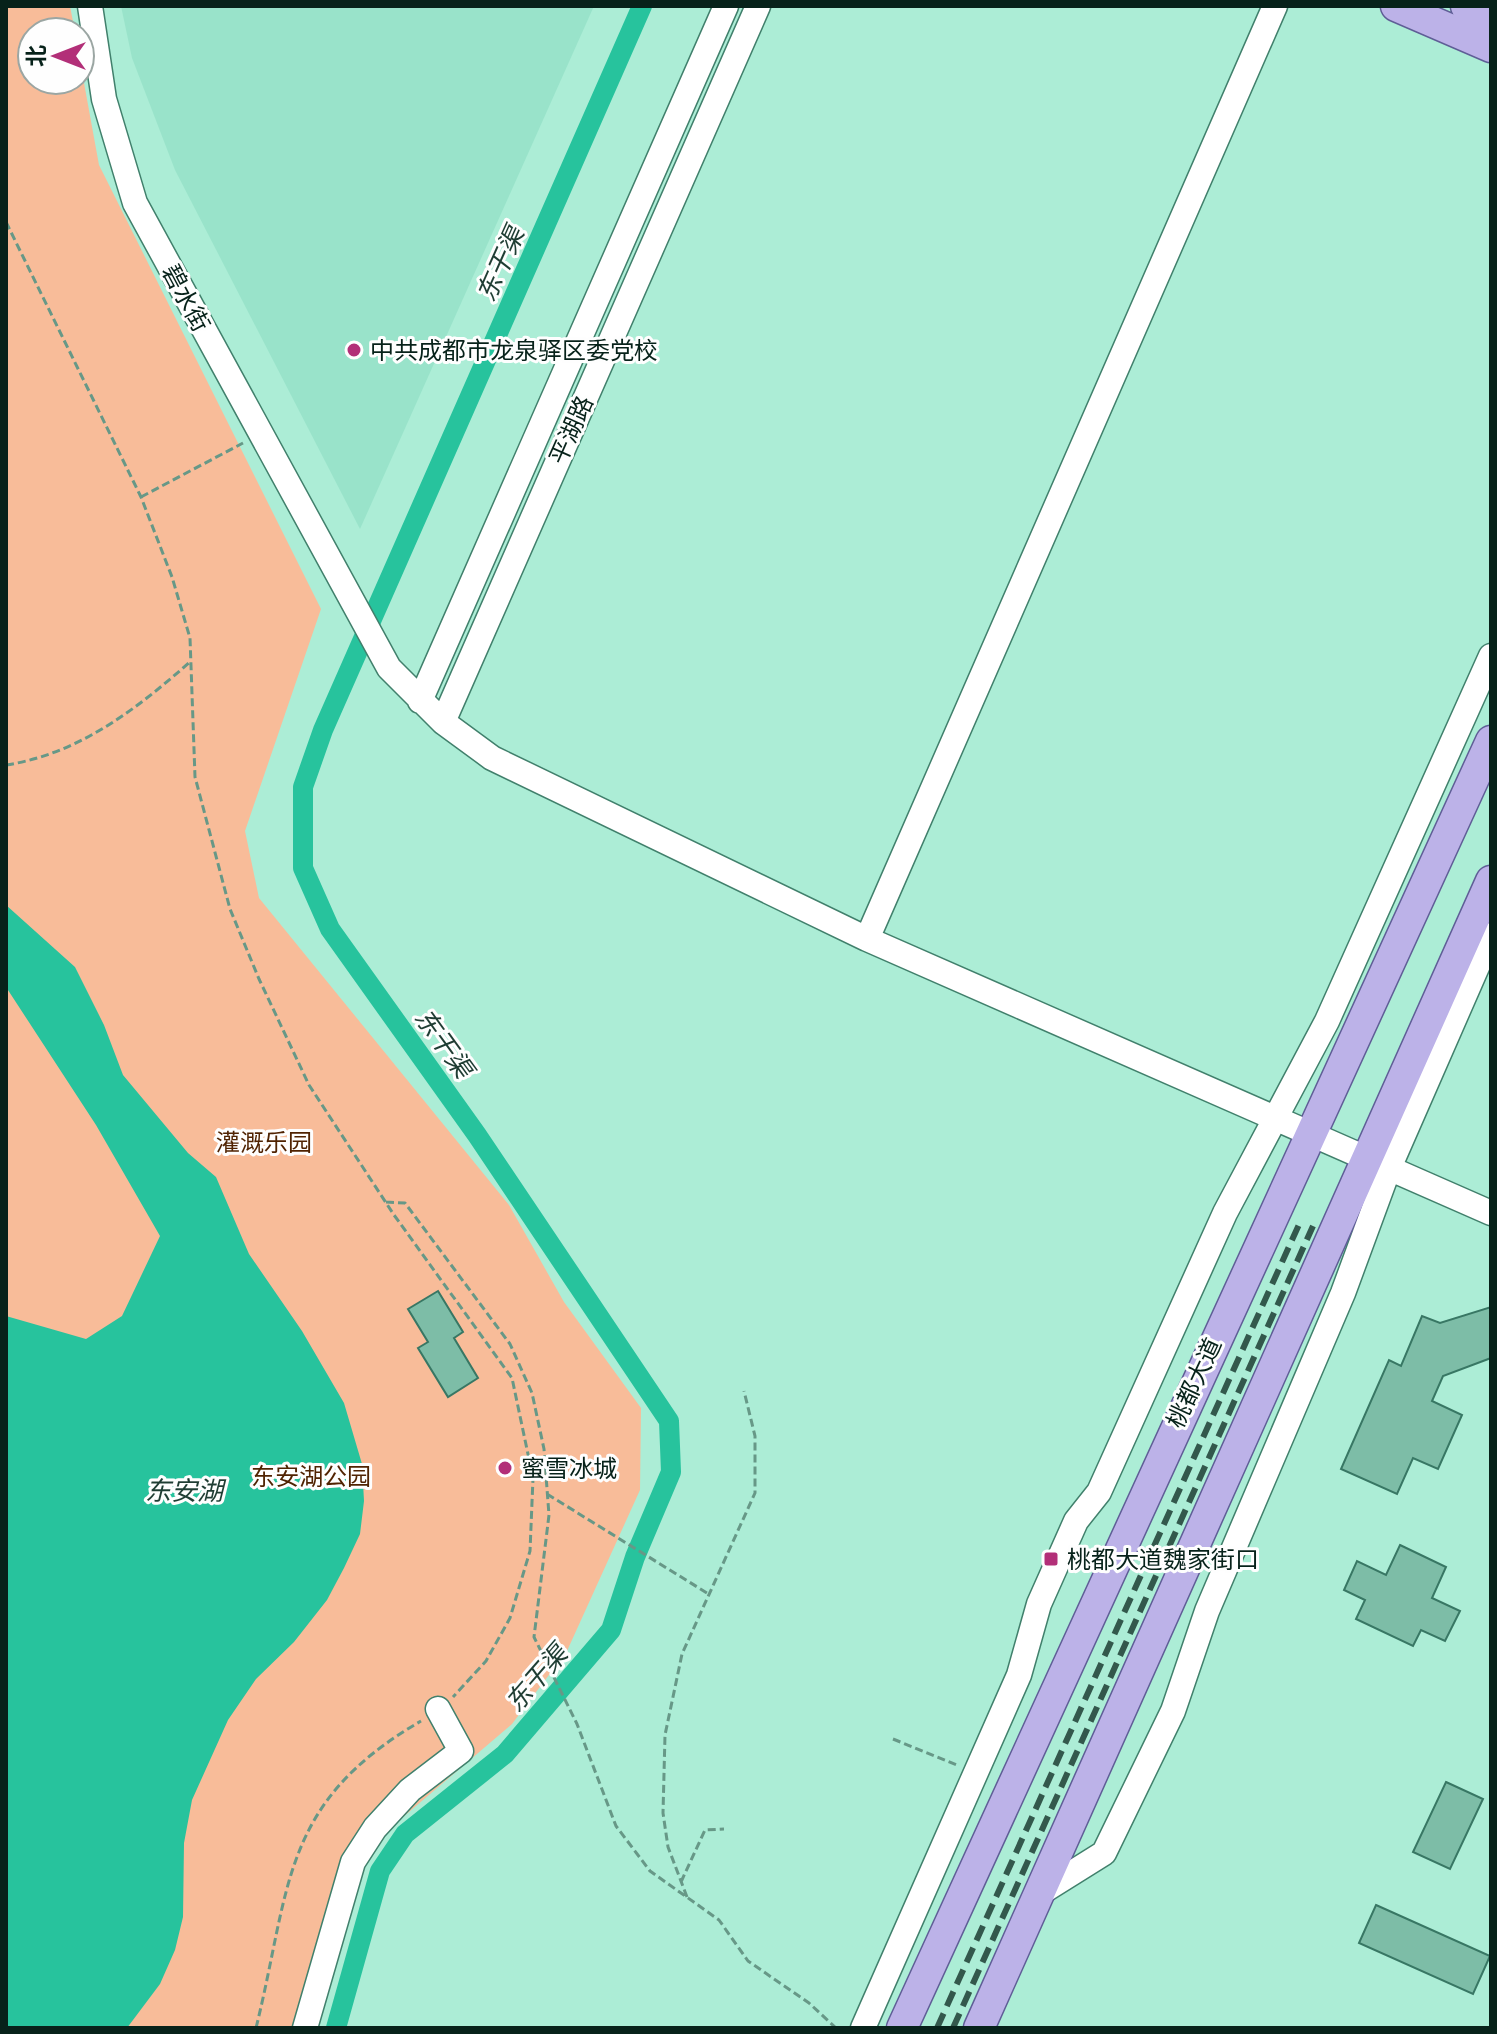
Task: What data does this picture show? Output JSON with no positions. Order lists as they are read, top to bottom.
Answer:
{
  "streets": {
    "main road": ["桃都大道"],
    "street": ["碧水街", "平湖路"]
  },
  "crossings": [
    ["碧水街", "平湖路"],
    ["碧水街", "桃都大道"]
  ],
  "water": ["东干渠", "东安湖"],
  "parks": ["灌溉乐园", "东安湖公园"],
  "places": {
    "other": ["中共成都市龙泉驿区委党校", "蜜雪冰城"],
    "transit": ["桃都大道魏家街口"]
  },
  "north": "left"
}
